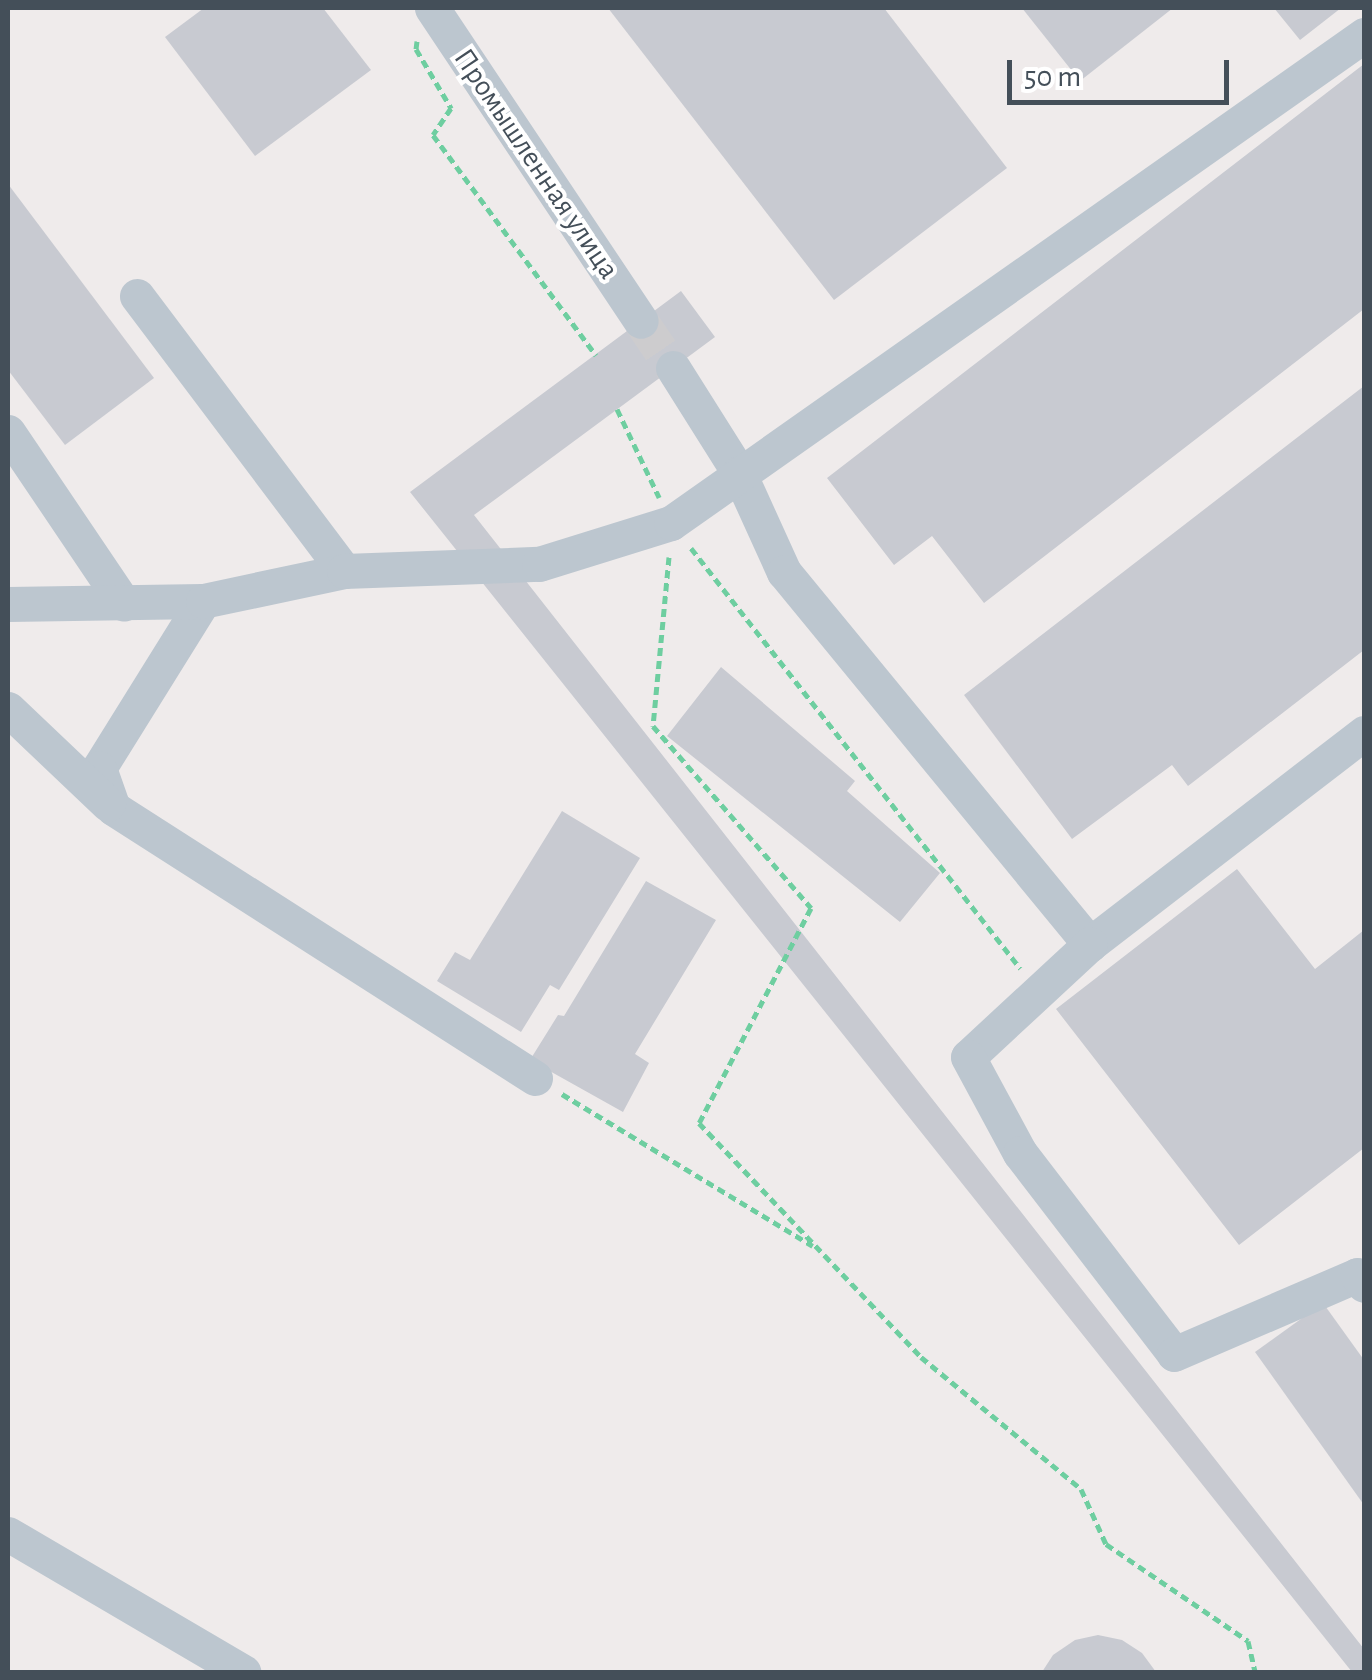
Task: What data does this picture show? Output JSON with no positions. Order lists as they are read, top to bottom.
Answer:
{
  "streets": {
    "lane": ["Промышленная улица"]
  },
  "scale_bar": "50 m"
}
